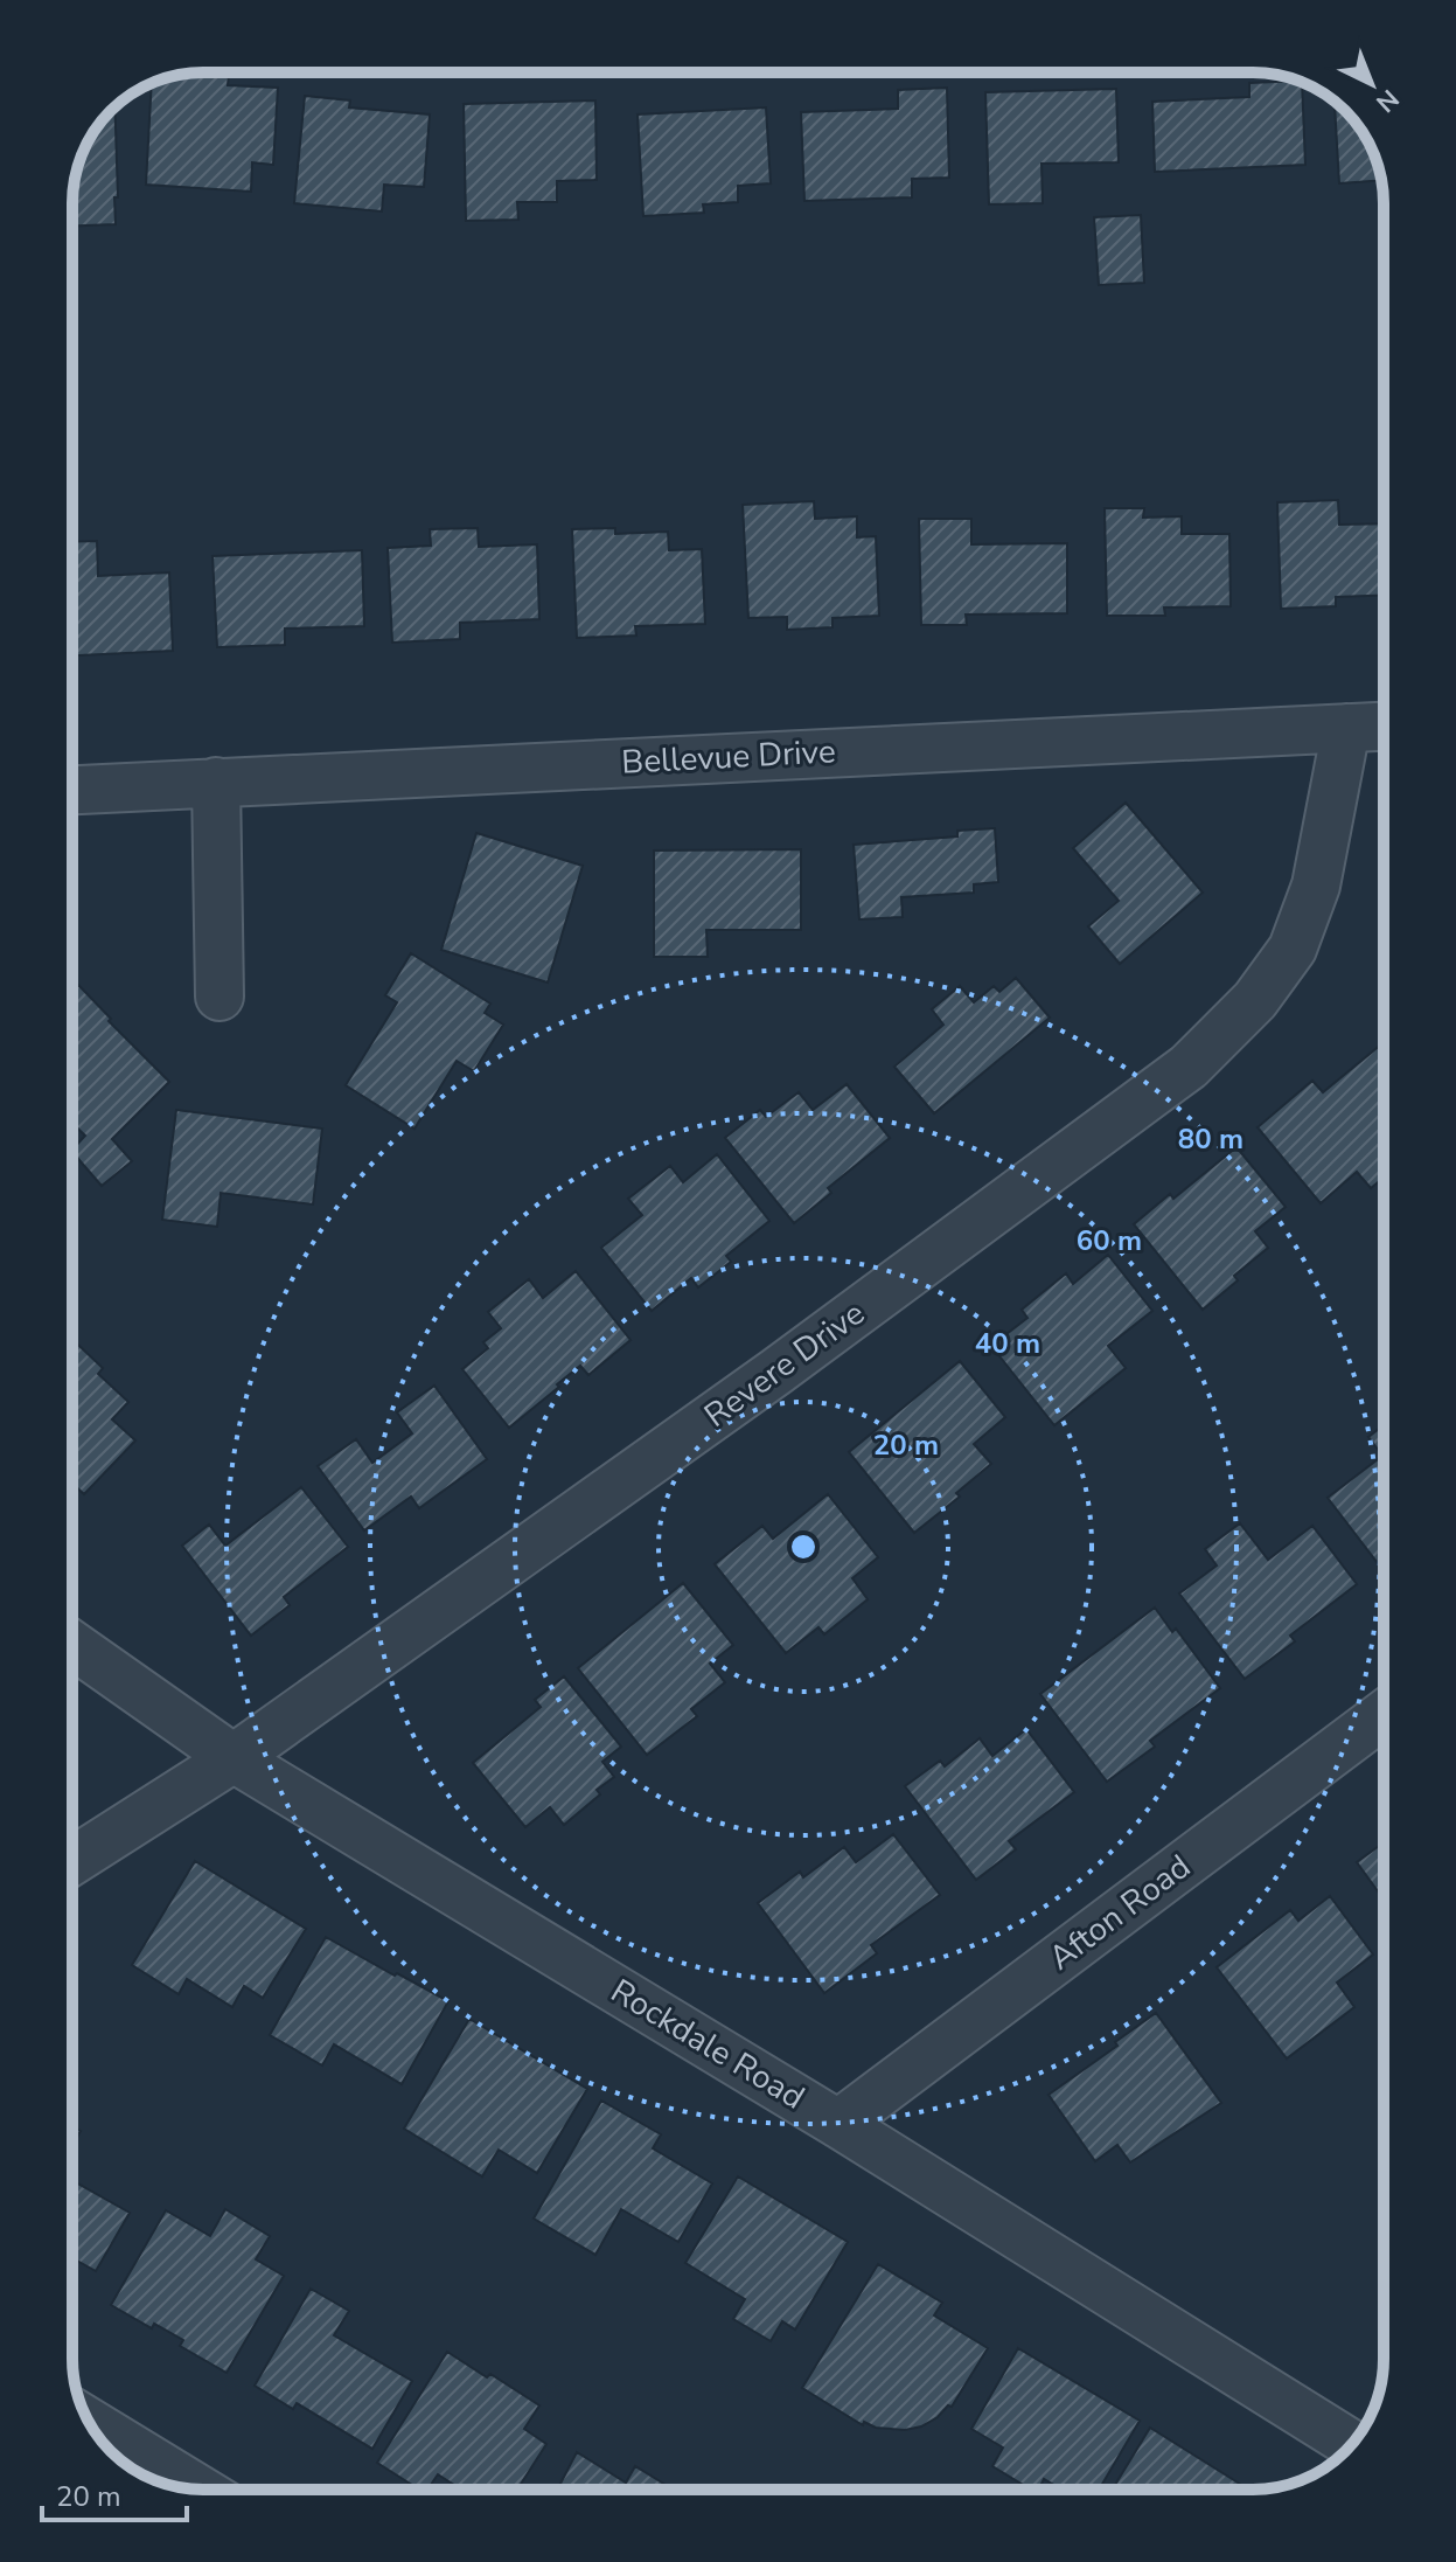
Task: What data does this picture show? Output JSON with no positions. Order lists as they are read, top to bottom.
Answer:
{
  "streets": {
    "street": [
      "Bellevue Drive",
      "Revere Drive",
      "Afton Road",
      "Rockdale Road"
    ]
  },
  "crossings": [
    ["Bellevue Drive", "Revere Drive"],
    ["Revere Drive", "Rockdale Road"],
    ["Afton Road", "Rockdale Road"]
  ],
  "scale_bar": "20 m",
  "north": "bottom right",
  "rings": [
    "80 m",
    "60 m",
    "40 m",
    "20 m"
  ]
}
